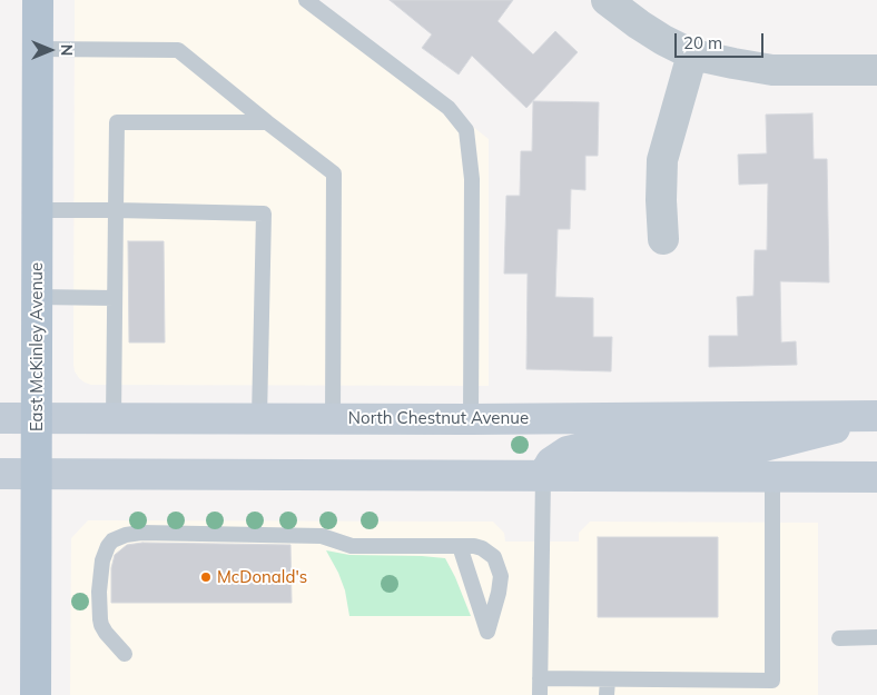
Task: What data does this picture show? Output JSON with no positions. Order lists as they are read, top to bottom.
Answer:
{
  "streets": {
    "main road": ["East McKinley Avenue", "North Chestnut Avenue"]
  },
  "crossings": [
    ["East McKinley Avenue", "North Chestnut Avenue"]
  ],
  "places": ["McDonald's"],
  "scale_bar": "20 m",
  "north": "right"
}
